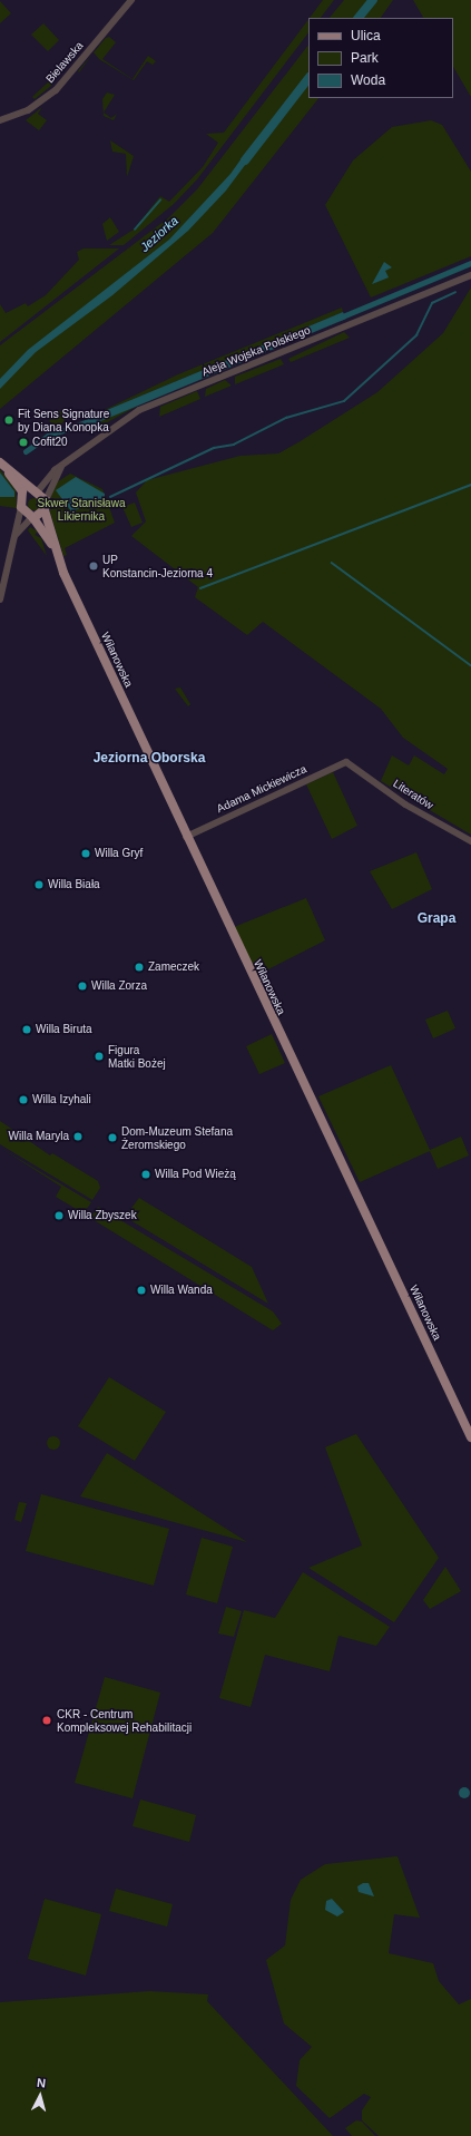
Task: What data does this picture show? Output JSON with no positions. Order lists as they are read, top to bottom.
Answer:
{
  "streets": {
    "main road": ["Wilanowska"],
    "street": [
      "Bielawska",
      "Aleja Wojska Polskiego",
      "Adama Mickiewicza",
      "Literatów"
    ]
  },
  "crossings": [
    ["Aleja Wojska Polskiego", "Wilanowska"],
    ["Wilanowska", "Adama Mickiewicza"],
    ["Adama Mickiewicza", "Literatów"]
  ],
  "districts": ["Jeziorna Oborska", "Grapa"],
  "water": ["Jeziorka"],
  "parks": ["Skwer Stanisława Likiernika"],
  "places": [
    "Fit Sens Signature by Diana Konopka",
    "Cofit20",
    "UP Konstancin-Jeziorna 4",
    "Willa Gryf",
    "Willa Biała",
    "Zameczek",
    "Willa Zorza",
    "Willa Biruta",
    "Figura Matki Bożej",
    "Willa Izyhali",
    "Willa Maryla",
    "Dom-Muzeum Stefana Żeromskiego",
    "Willa Pod Wieżą",
    "Willa Zbyszek",
    "Willa Wanda",
    "CKR - Centrum Kompleksowej Rehabilitacji"
  ],
  "legend": ["Ulica", "Park", "Woda"],
  "north": "top"
}
